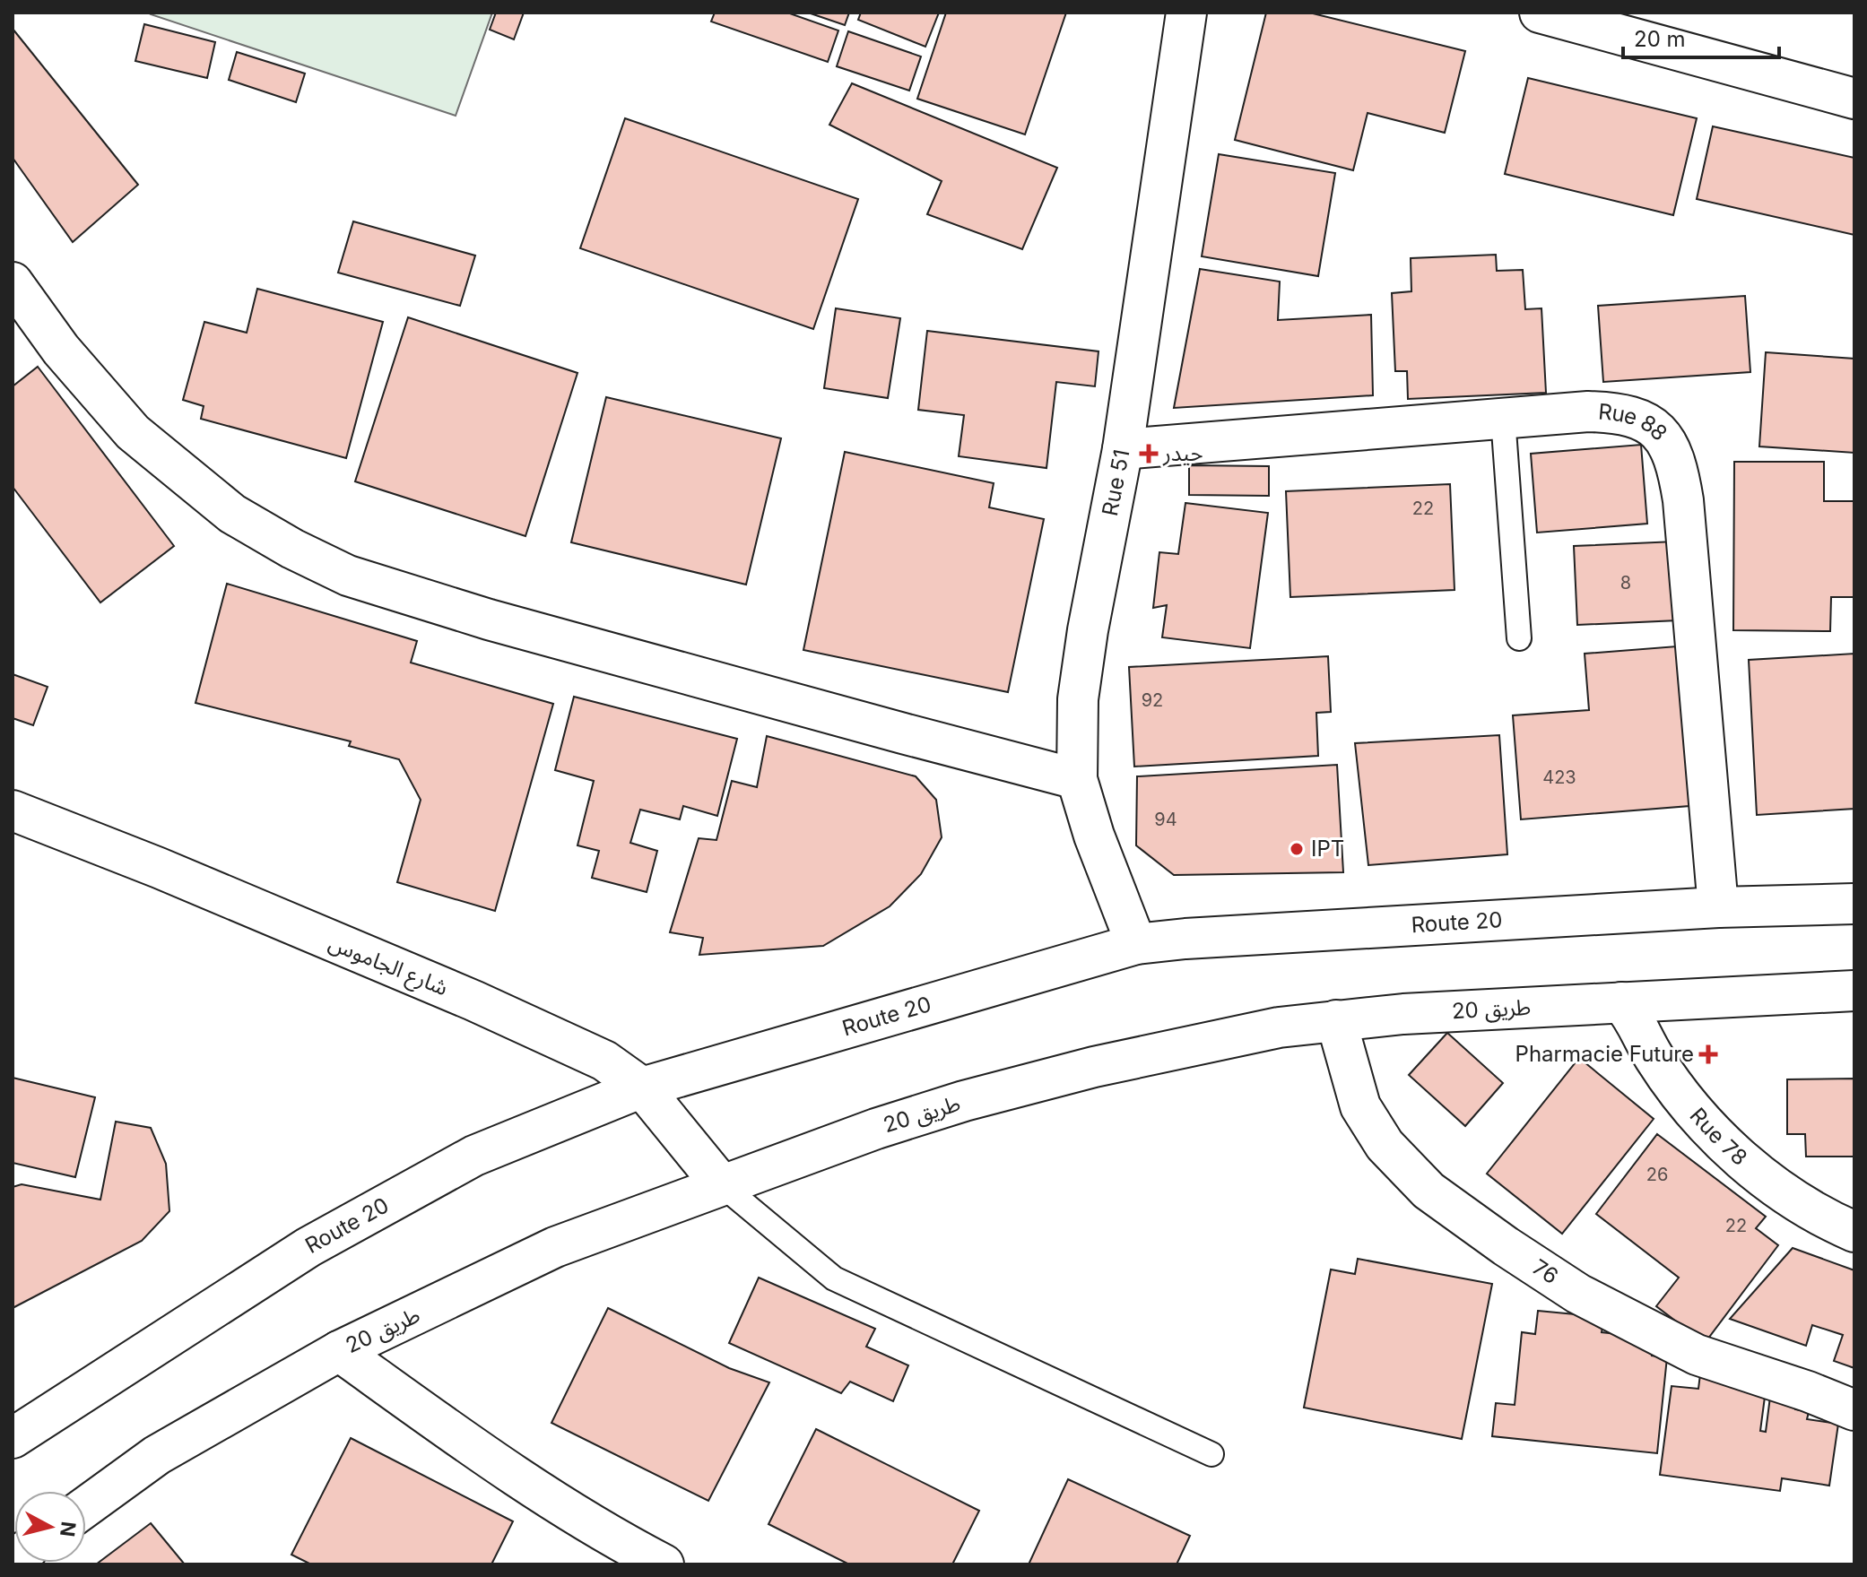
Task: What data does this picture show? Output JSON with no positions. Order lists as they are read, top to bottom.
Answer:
{
  "streets": {
    "street": [
      "Rue 88",
      "Rue 51",
      "Route 20",
      "شارع الجاموس",
      "طريق 20",
      "Rue 78",
      "76"
    ]
  },
  "crossings": [
    ["Rue 88", "Rue 51"],
    ["Rue 88", "Route 20"],
    ["Rue 51", "Route 20"],
    ["Route 20", "شارع الجاموس"],
    ["شارع الجاموس", "طريق 20"],
    ["طريق 20", "Rue 78"],
    ["طريق 20", "76"]
  ],
  "places": {
    "health": ["حيدر", "Pharmacie Future"],
    "other": ["IPT"]
  },
  "house_numbers": [
    "22",
    "8",
    "92",
    "423",
    "94",
    "26",
    "22"
  ],
  "scale_bar": "20 m",
  "north": "right"
}
